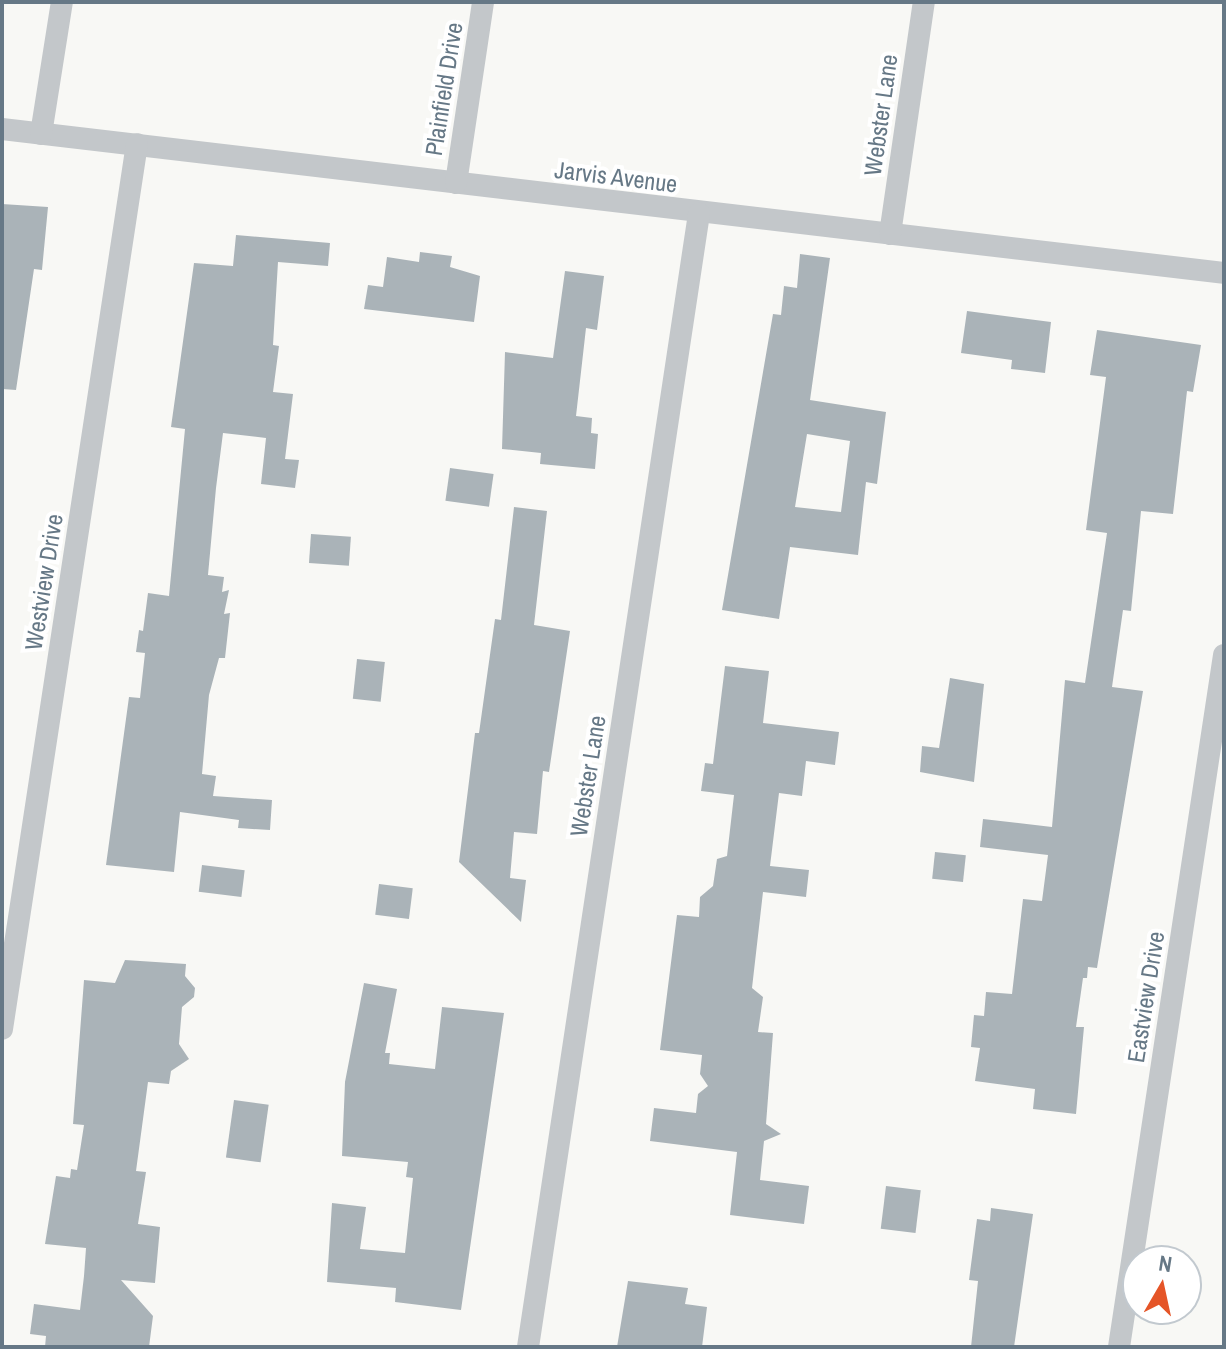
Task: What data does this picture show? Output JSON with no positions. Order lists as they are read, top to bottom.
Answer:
{
  "streets": {
    "street": [
      "Plainfield Drive",
      "Webster Lane",
      "Jarvis Avenue",
      "Westview Drive",
      "Eastview Drive"
    ]
  },
  "crossings": [
    ["Plainfield Drive", "Jarvis Avenue"],
    ["Webster Lane", "Jarvis Avenue"],
    ["Jarvis Avenue", "Westview Drive"]
  ],
  "north": "top"
}
